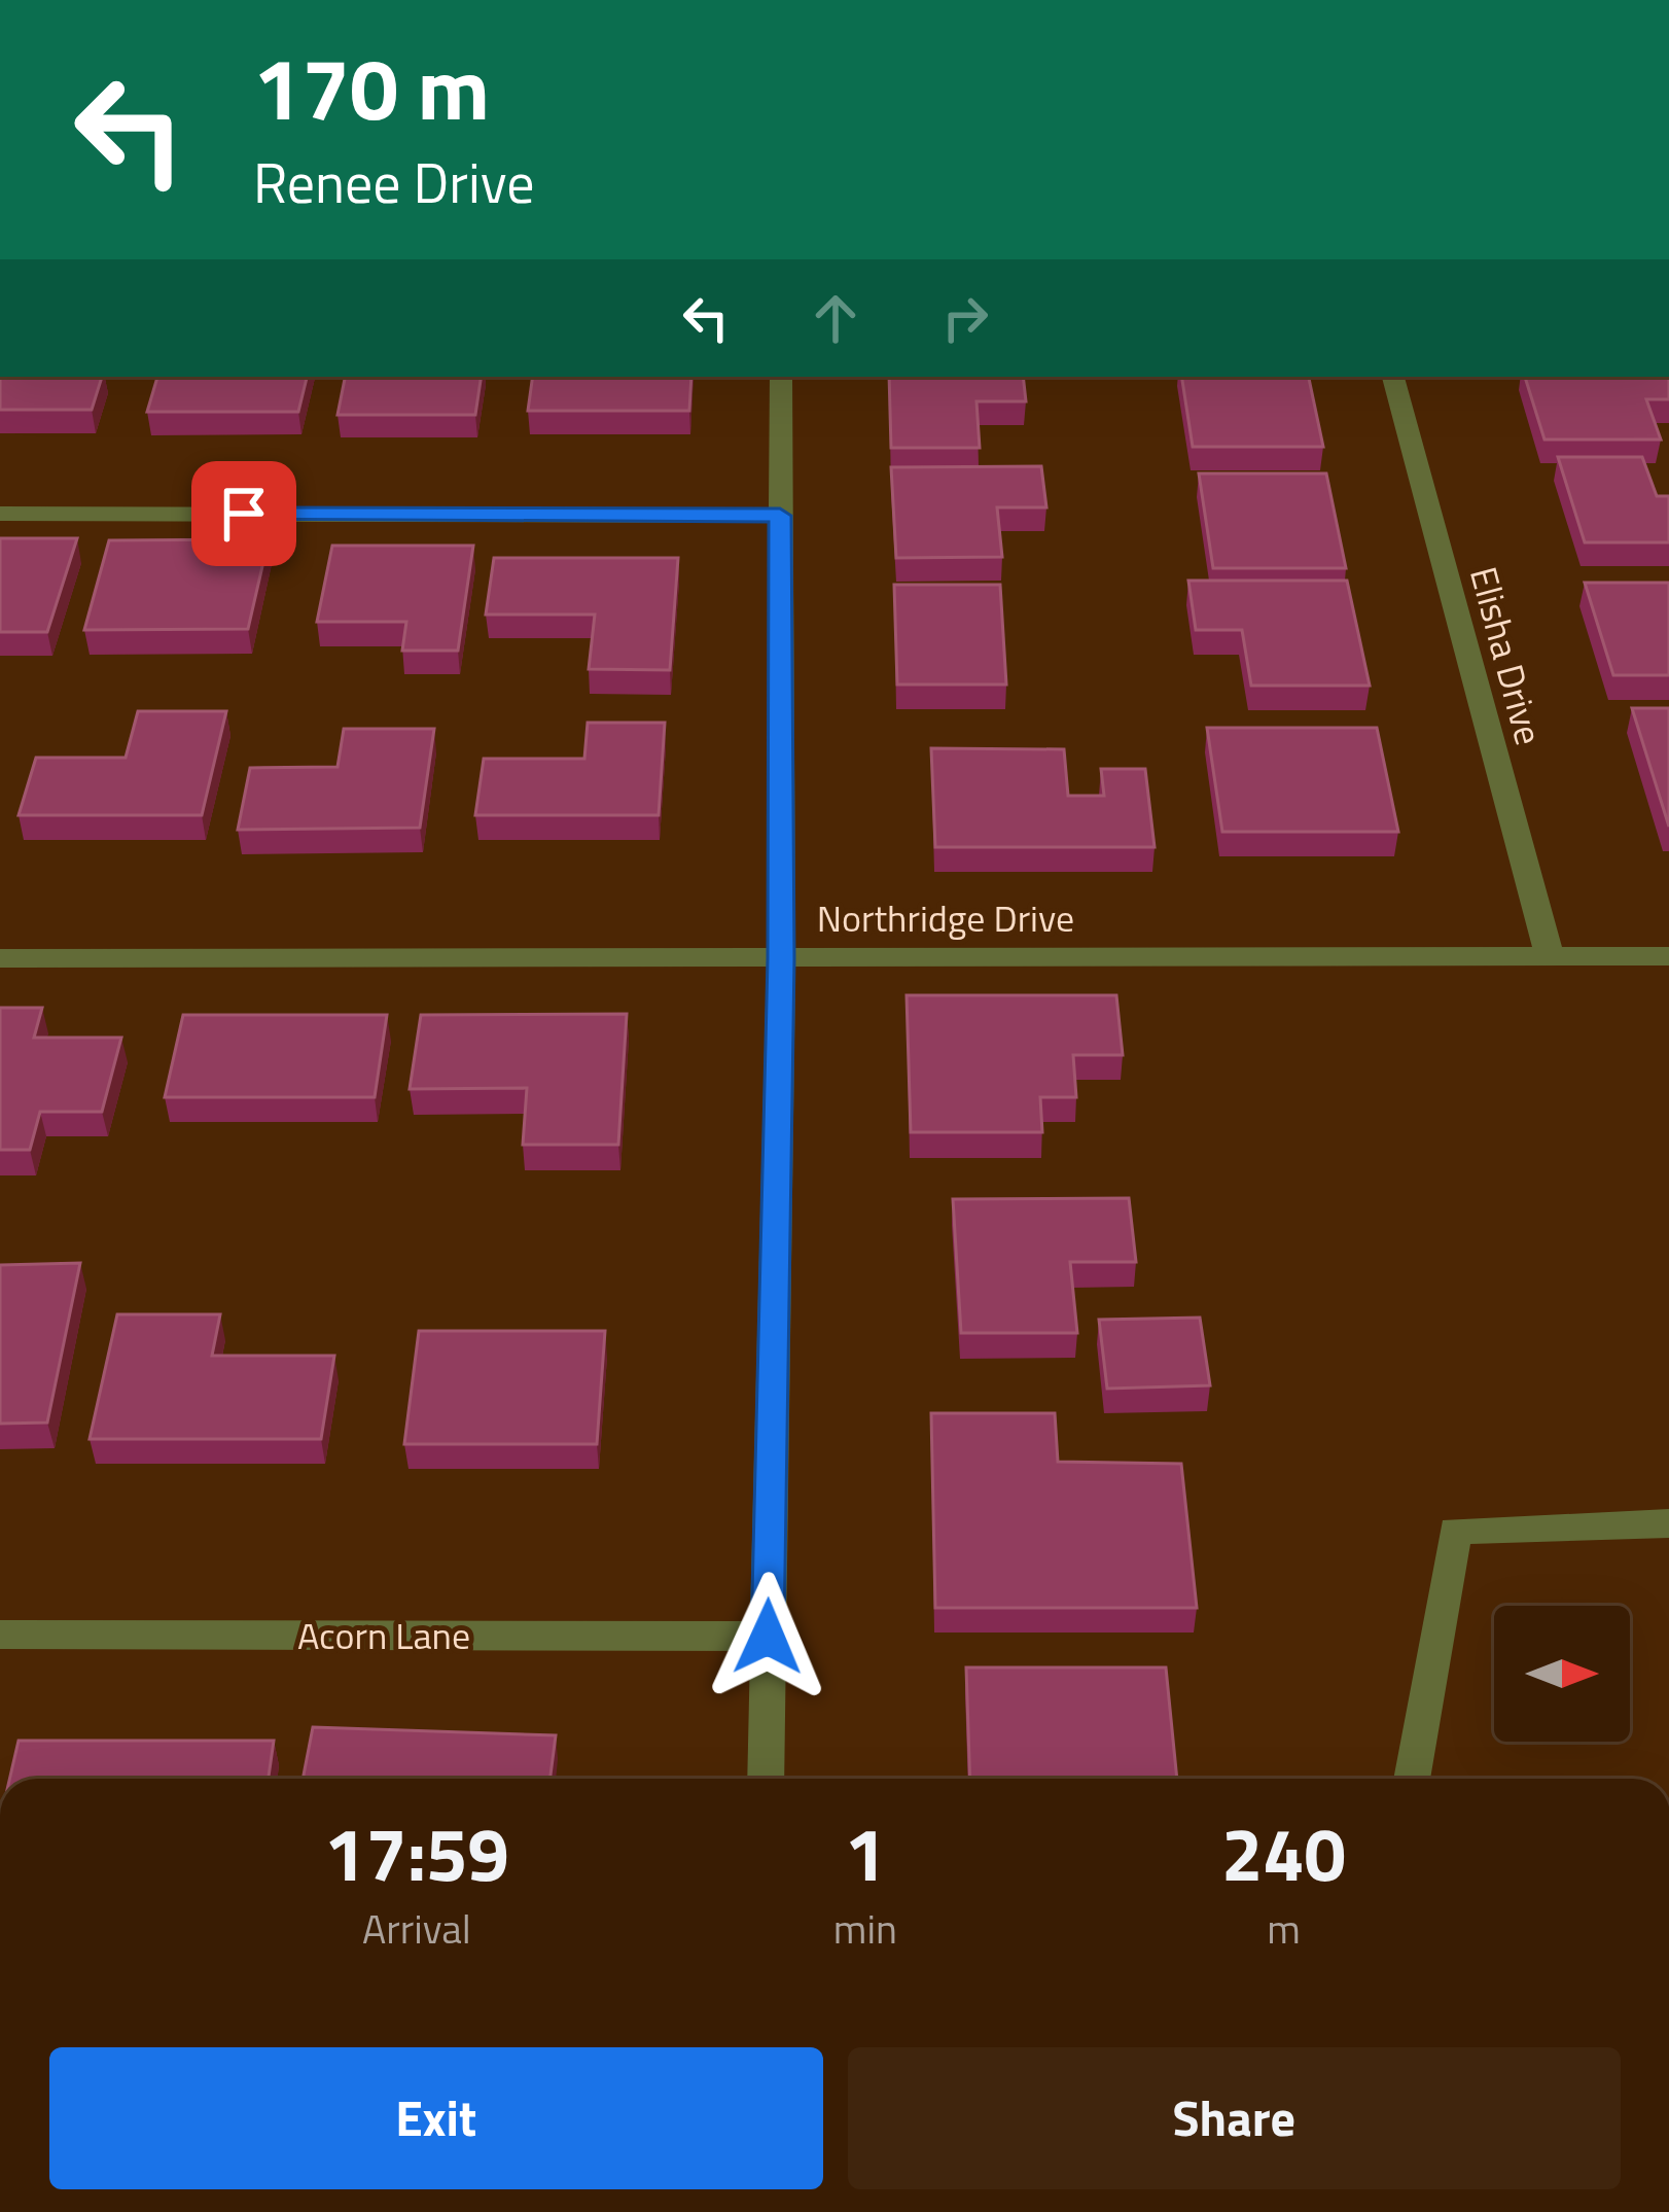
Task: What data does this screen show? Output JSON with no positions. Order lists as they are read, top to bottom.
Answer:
{
  "streets": {
    "street": ["Elisha Drive", "Northridge Drive", "Acorn Lane"]
  },
  "crossings": [
    ["Elisha Drive", "Northridge Drive"]
  ],
  "north": "right",
  "page": {
    "turn": ["170 m", "Renee Drive"],
    "eta": [
      "17:59",
      "Arrival",
      "1",
      "min",
      "240",
      "m"
    ],
    "buttons": ["Exit", "Share"]
  }
}
